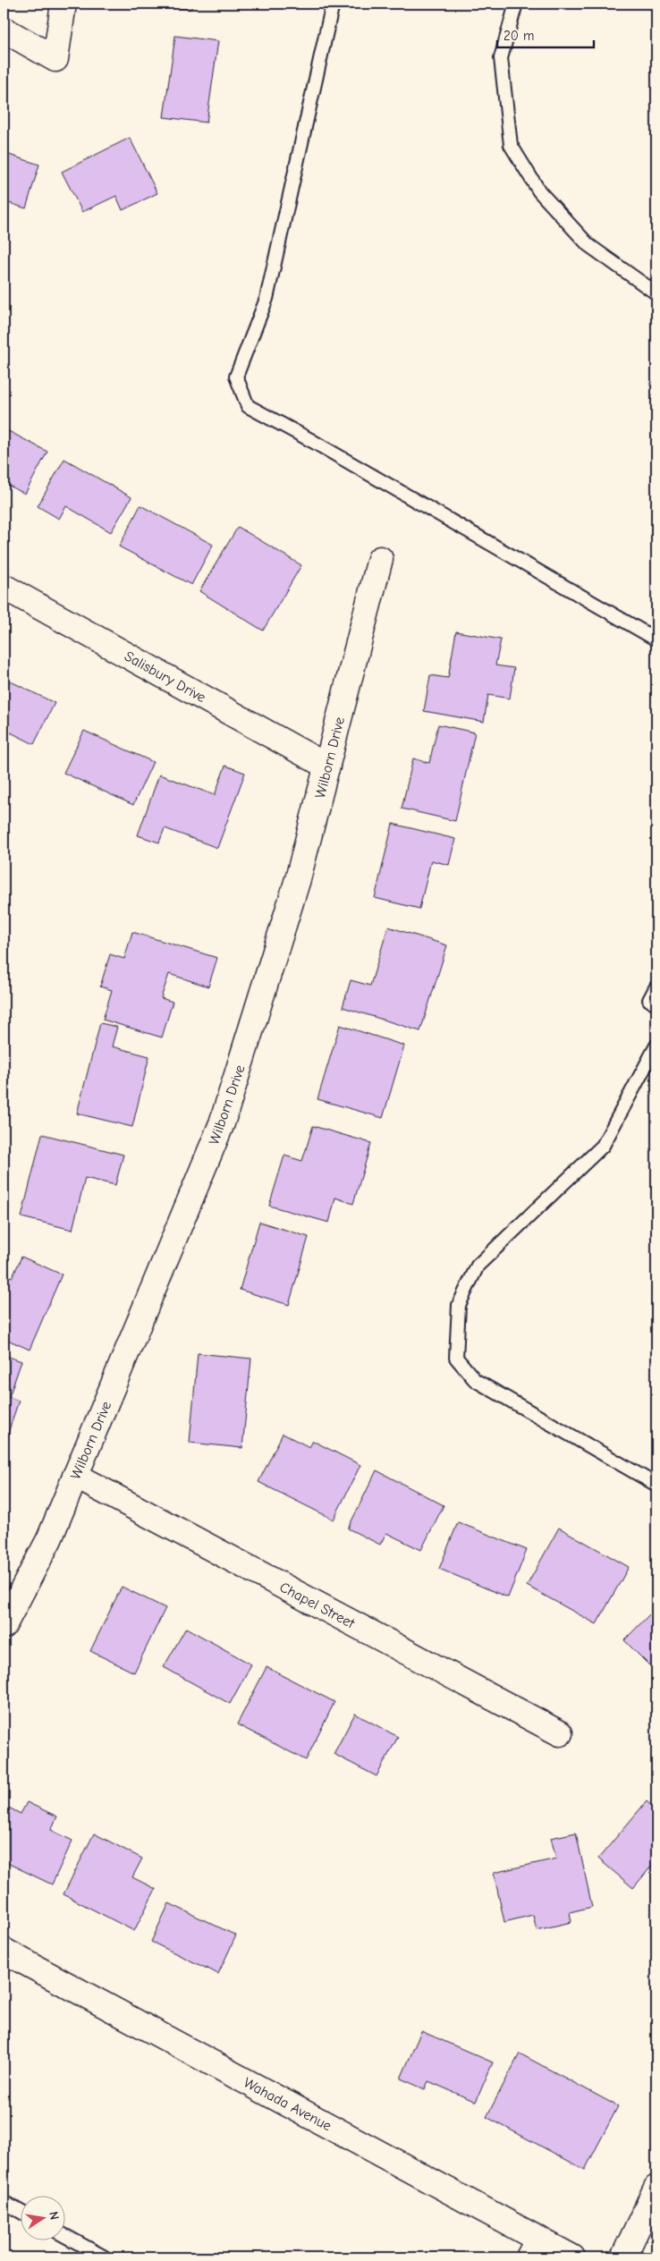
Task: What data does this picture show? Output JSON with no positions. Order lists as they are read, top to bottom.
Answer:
{
  "streets": {
    "street": [
      "Salisbury Drive",
      "Wilborn Drive",
      "Chapel Street",
      "Wahada Avenue"
    ]
  },
  "crossings": [
    ["Salisbury Drive", "Wilborn Drive"],
    ["Wilborn Drive", "Chapel Street"]
  ],
  "scale_bar": "20 m",
  "north": "right"
}
